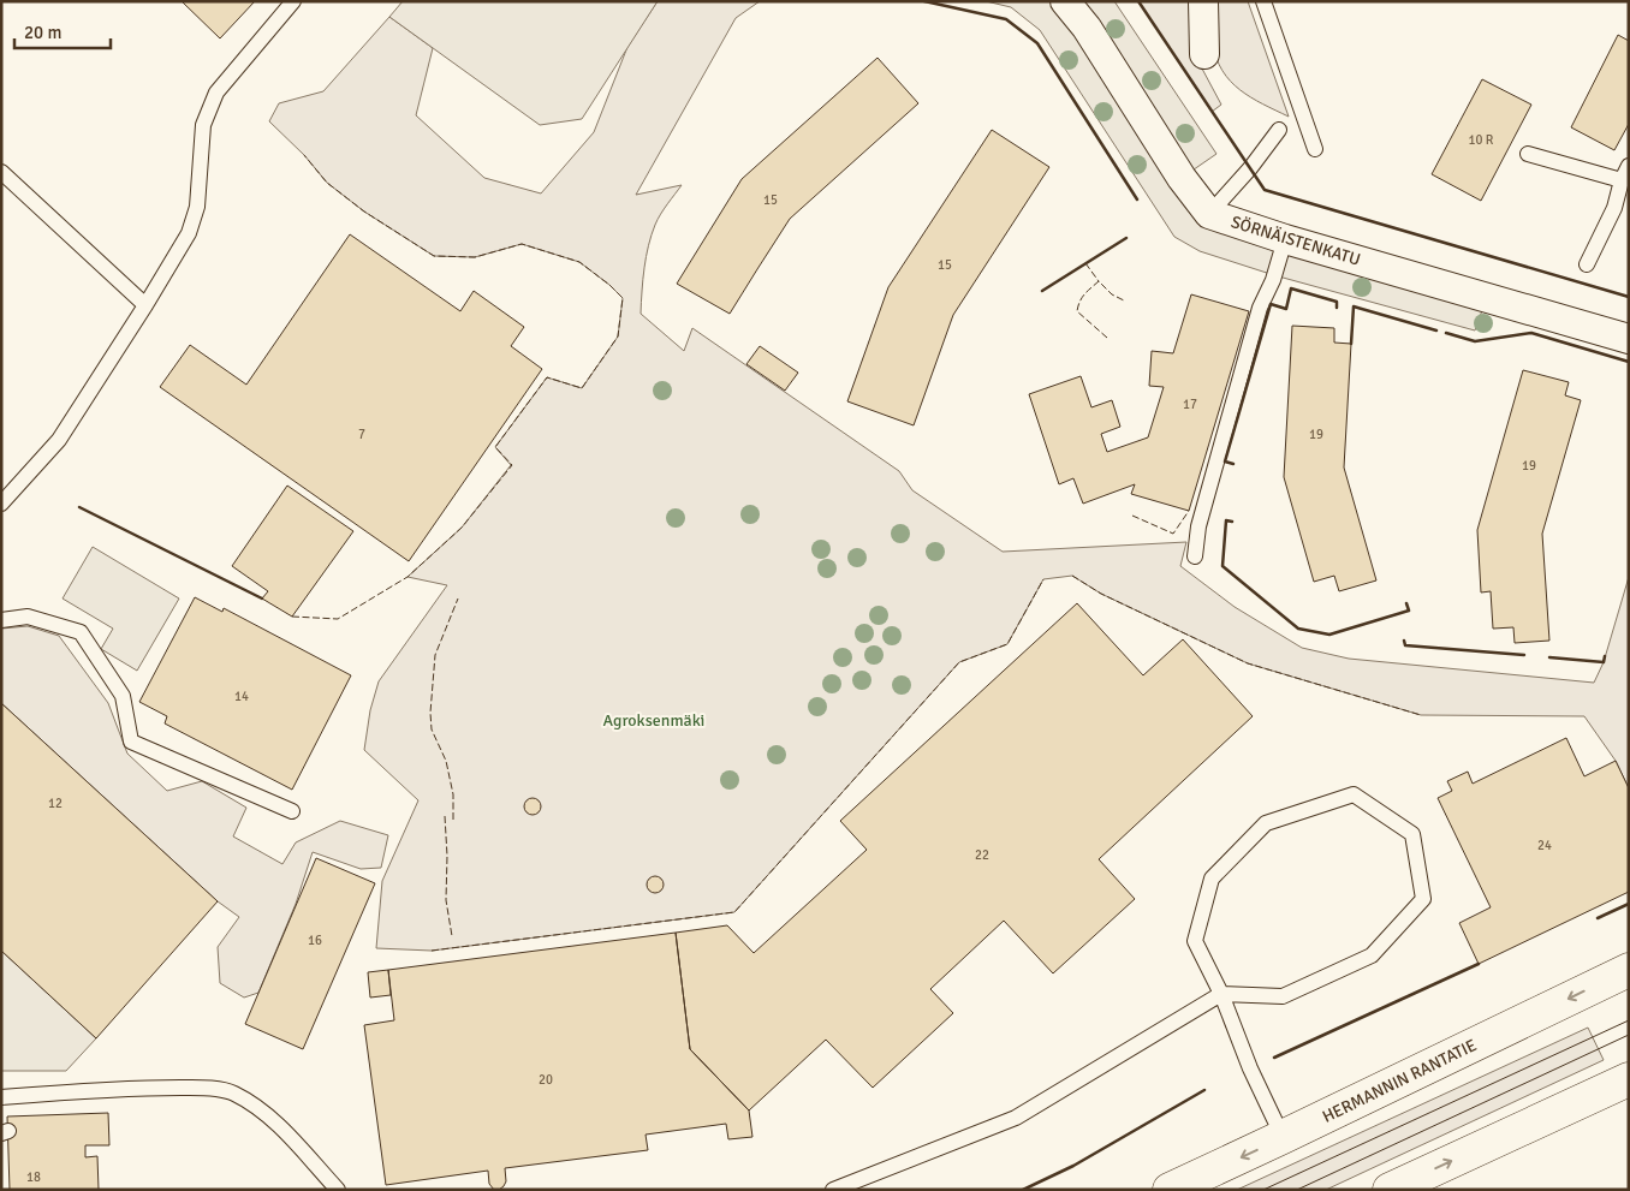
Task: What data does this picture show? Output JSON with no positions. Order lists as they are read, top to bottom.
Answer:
{
  "streets": {
    "main road": ["HERMANNIN RANTATIE"],
    "street": ["SÖRNÄISTENKATU"]
  },
  "parks": ["Agroksenmäki"],
  "house_numbers": [
    "10 R",
    "15",
    "15",
    "17",
    "7",
    "19",
    "19",
    "14",
    "12",
    "24",
    "22",
    "16",
    "20",
    "18"
  ],
  "scale_bar": "20 m"
}
